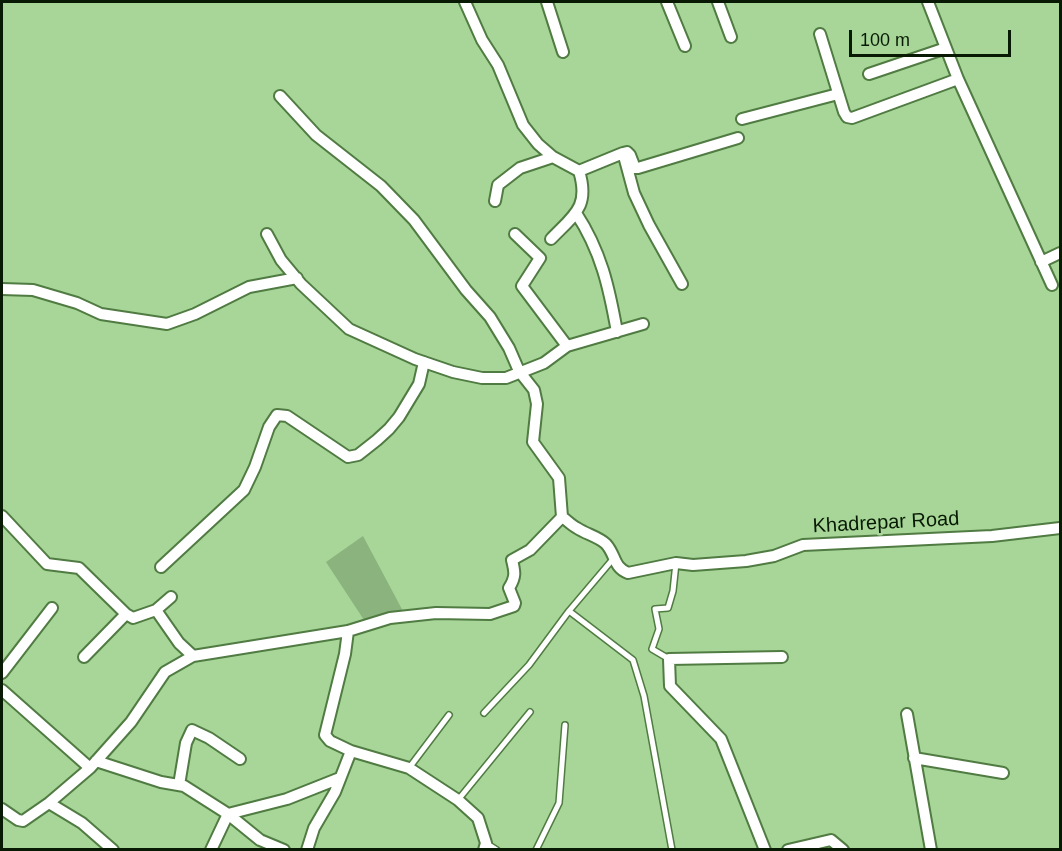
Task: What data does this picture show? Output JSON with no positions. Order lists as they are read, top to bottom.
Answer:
{
  "streets": {
    "street": ["Khadrepar Road"]
  },
  "scale_bar": "100 m"
}
